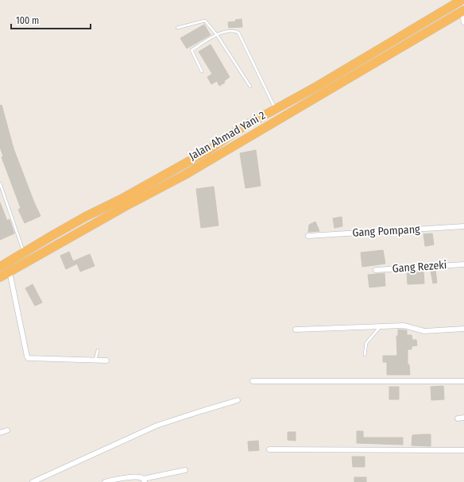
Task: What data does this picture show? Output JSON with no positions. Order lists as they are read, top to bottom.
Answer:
{
  "streets": {
    "highway": ["Jalan Ahmad Yani 2"],
    "street": ["Gang Pompang", "Gang Rezeki"]
  },
  "scale_bar": "100 m"
}
